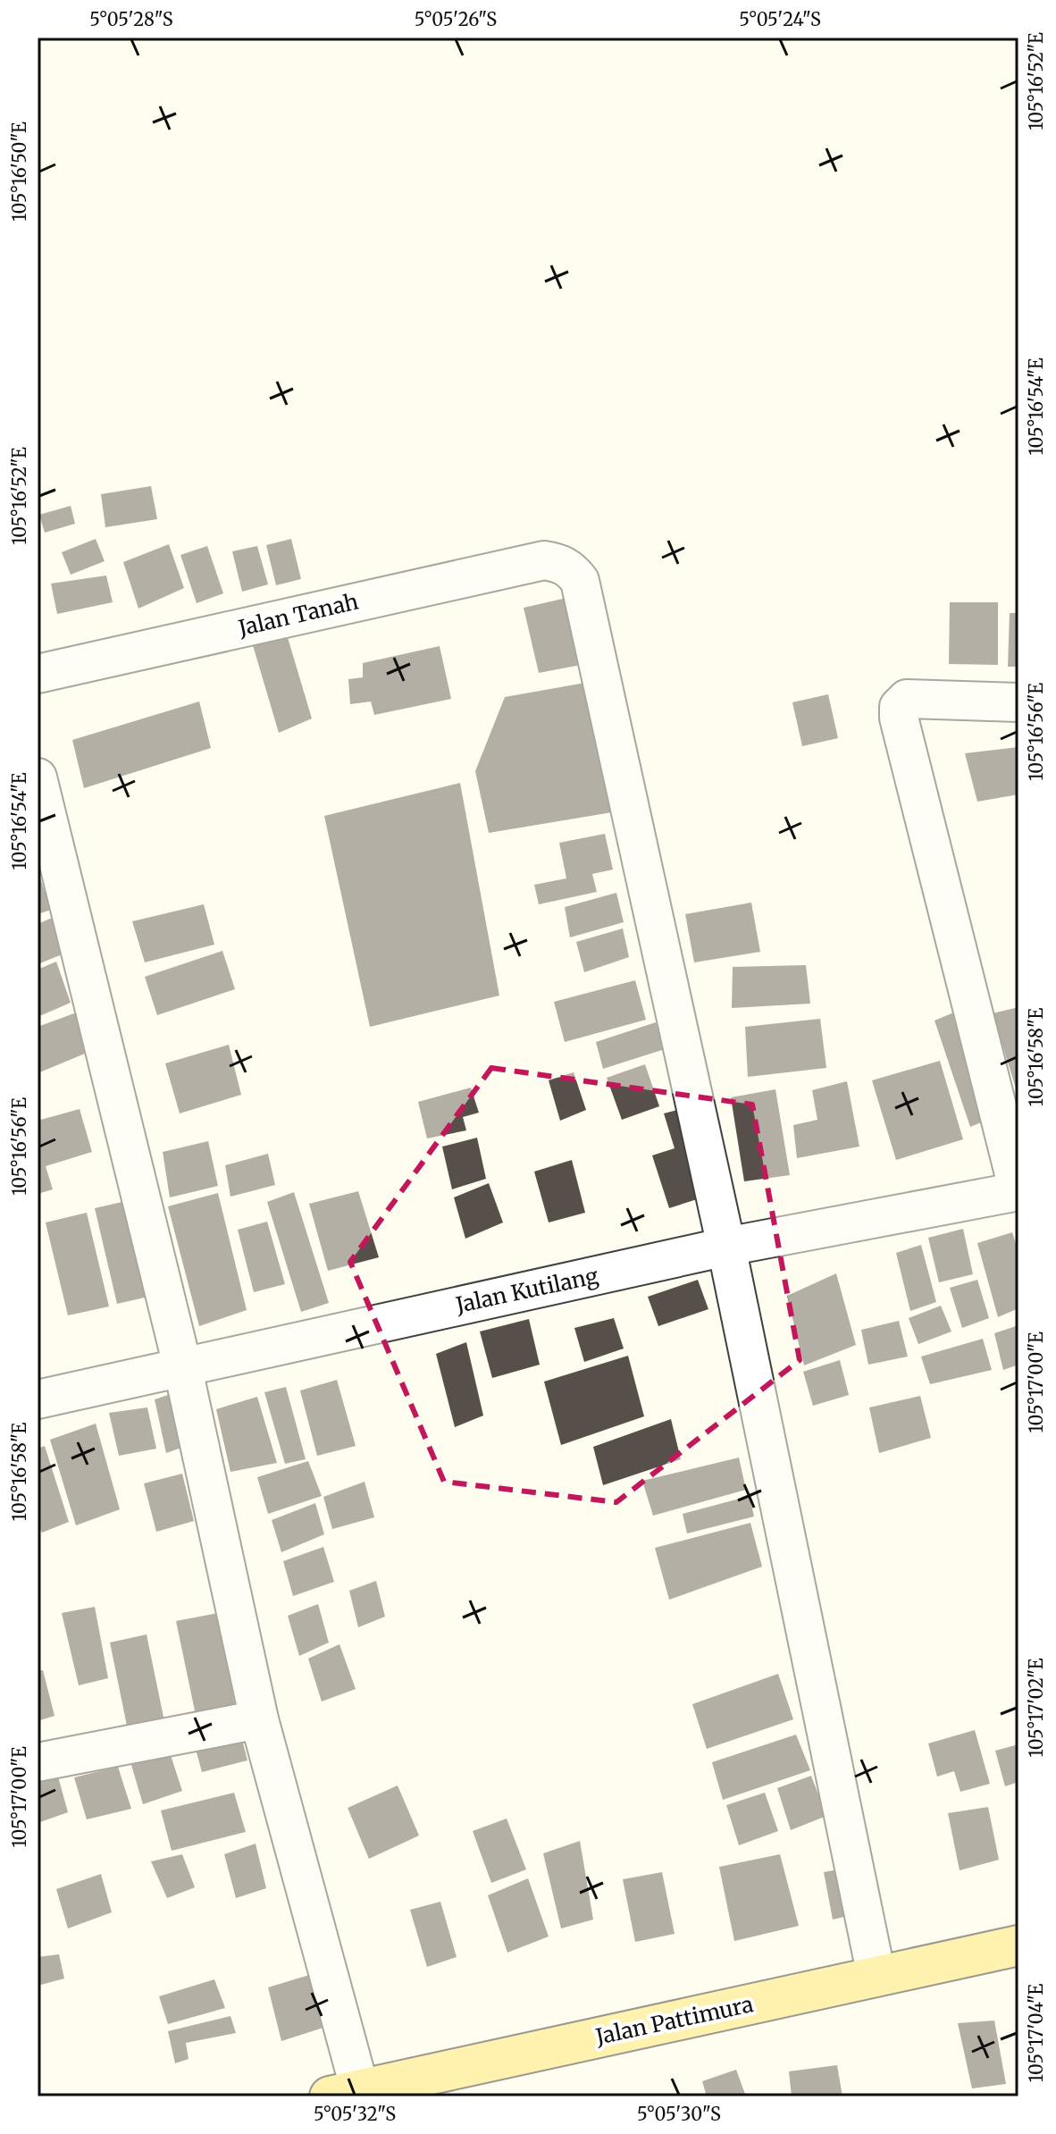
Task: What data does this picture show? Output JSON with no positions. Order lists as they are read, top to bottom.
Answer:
{
  "streets": {
    "main road": ["Jalan Pattimura"],
    "street": ["Jalan Tanah", "Jalan Kutilang"]
  },
  "crossings": [
    ["Jalan Tanah", "Jalan Kutilang"]
  ],
  "coordinates": [
    "5°05'28\"S",
    "5°05'26\"S",
    "5°05'24\"S",
    "105°16'52\"E",
    "105°16'50\"E",
    "105°16'54\"E",
    "105°16'56\"E",
    "105°16'58\"E",
    "105°17'00\"E",
    "105°17'02\"E",
    "105°17'04\"E",
    "5°05'32\"S",
    "5°05'30\"S"
  ]
}
